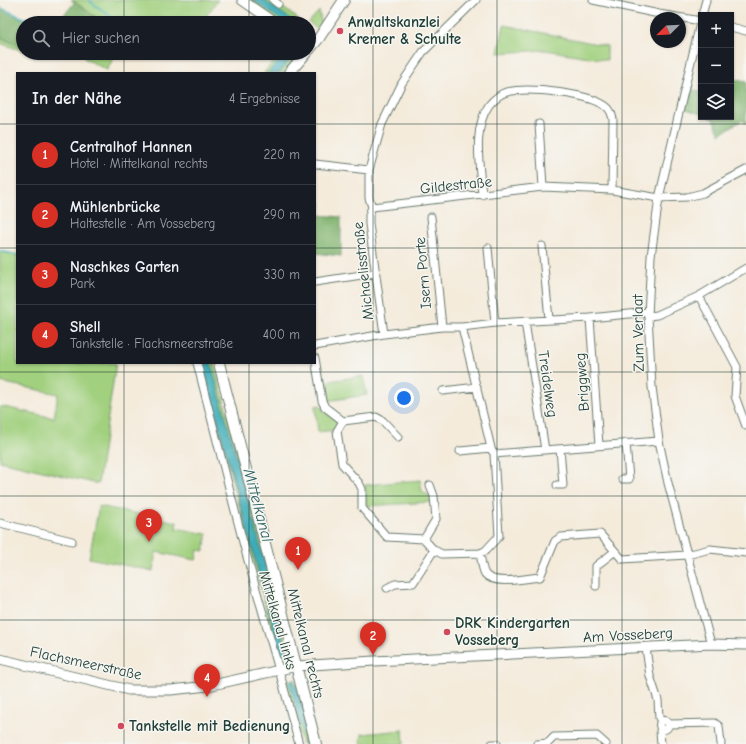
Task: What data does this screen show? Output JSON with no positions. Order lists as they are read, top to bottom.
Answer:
{
  "streets": {
    "main road": ["Mittelkanal rechts"],
    "street": [
      "Gildestraße",
      "Michaelisstraße",
      "Isern Porte",
      "Zum Verlaat",
      "Briggweg",
      "Treidelweg",
      "Mittelkanal links",
      "Am Vosseberg",
      "Flachsmeerstraße"
    ]
  },
  "crossings": [
    ["Gildestraße", "Michaelisstraße"],
    ["Gildestraße", "Zum Verlaat"],
    ["Michaelisstraße", "Isern Porte"],
    ["Isern Porte", "Zum Verlaat"],
    ["Isern Porte", "Briggweg"],
    ["Isern Porte", "Treidelweg"],
    ["Zum Verlaat", "Am Vosseberg"],
    ["Mittelkanal links", "Am Vosseberg"],
    ["Mittelkanal links", "Mittelkanal rechts"],
    ["Mittelkanal links", "Flachsmeerstraße"],
    ["Am Vosseberg", "Mittelkanal rechts"],
    ["Am Vosseberg", "Flachsmeerstraße"],
    ["Mittelkanal rechts", "Flachsmeerstraße"]
  ],
  "water": ["Mittelkanal"],
  "places": ["Anwaltskanzlei Kremer & Schulte", "DRK Kindergarten Vosseberg", "Tankstelle mit Bedienung"],
  "north": "bottom left",
  "page": {
    "map_buttons": ["+", "−"],
    "search": "Hier suchen",
    "heading": ["In der Nähe", "4 Ergebnisse"],
    "list": [
      {
        "mark": "1",
        "name": "Centralhof Hannen",
        "note": "Hotel · Mittelkanal rechts",
        "value": "220 m"
      },
      {
        "mark": "2",
        "name": "Mühlenbrücke",
        "note": "Haltestelle · Am Vosseberg",
        "value": "290 m"
      },
      {
        "mark": "3",
        "name": "Naschkes Garten",
        "note": "Park",
        "value": "330 m"
      },
      {
        "mark": "4",
        "name": "Shell",
        "note": "Tankstelle · Flachsmeerstraße",
        "value": "400 m"
      }
    ],
    "pins": [
      "3",
      "1",
      "2",
      "4"
    ]
  }
}
